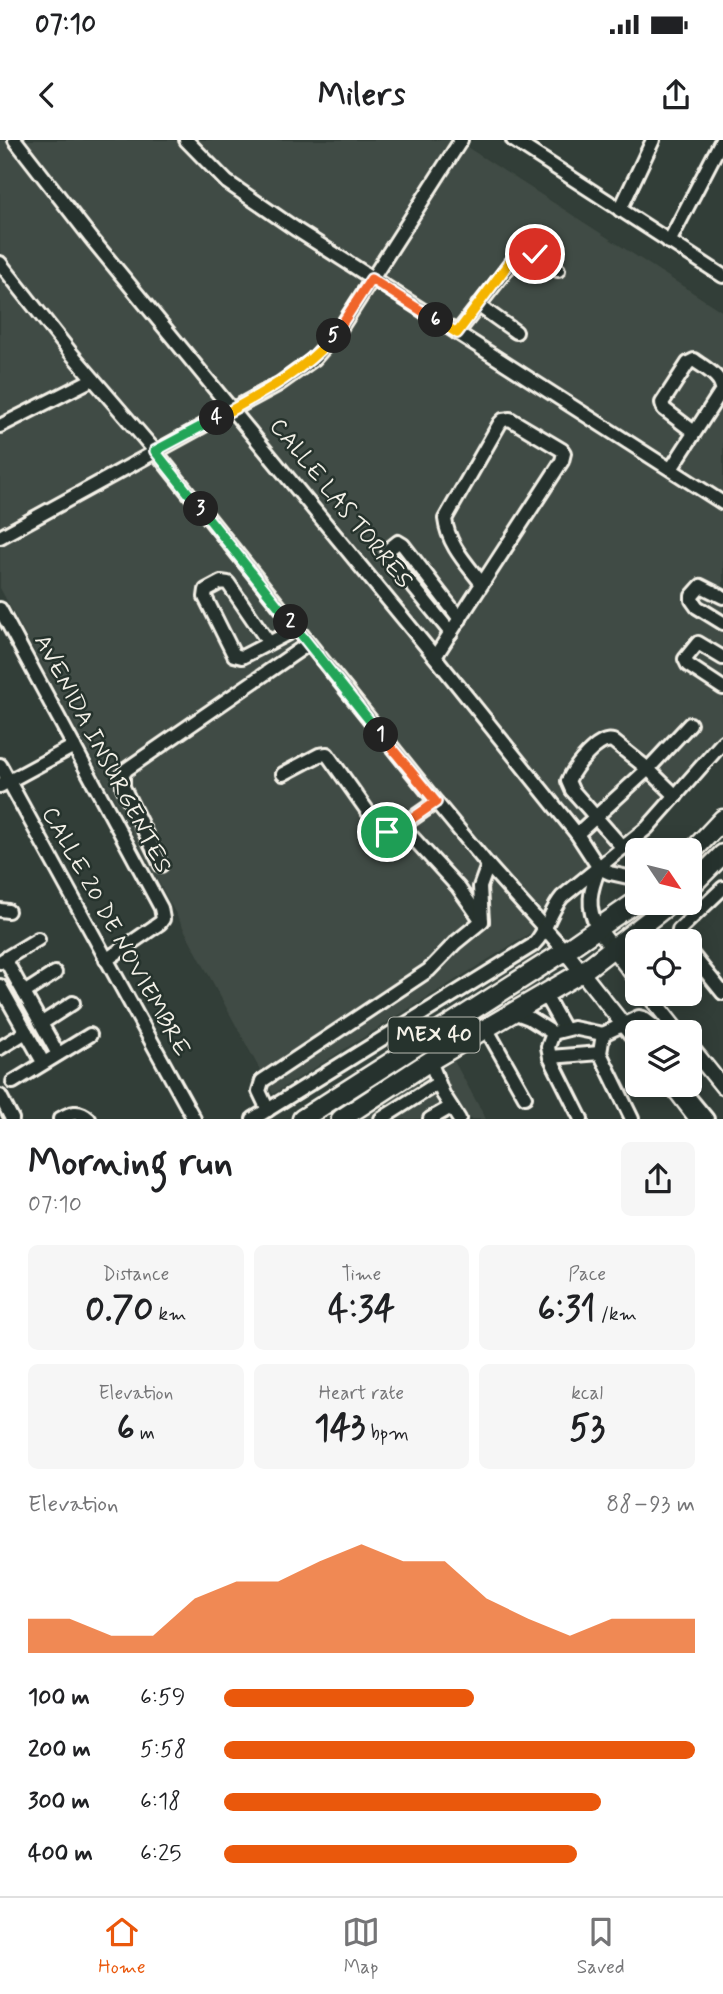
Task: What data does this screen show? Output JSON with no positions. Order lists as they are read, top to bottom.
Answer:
{
  "streets": {
    "highway": ["MEX 40"],
    "street": ["CALLE LAS TORRES", "AVENIDA INSURGENTES", "CALLE 20 DE NOVIEMBRE"]
  },
  "crossings": [
    ["AVENIDA INSURGENTES", "CALLE 20 DE NOVIEMBRE"]
  ],
  "north": "bottom right",
  "page": {
    "status": "07:10",
    "header": "Milers",
    "pins": [
      "6",
      "5",
      "4",
      "3",
      "2",
      "1"
    ],
    "heading": ["Morning run", "07:10"],
    "stats": [
      ["Distance", "0.70 km"],
      ["Time", "4:34"],
      ["Pace", "6:31 /km"],
      ["Elevation", "6 m"],
      ["Heart rate", "143 bpm"],
      ["kcal", "53"]
    ],
    "chart": ["Elevation", "88–93 m"],
    "list": [
      {
        "name": "100 m",
        "note": "6:59"
      },
      {
        "name": "200 m",
        "note": "5:58"
      },
      {
        "name": "300 m",
        "note": "6:18"
      },
      {
        "name": "400 m",
        "note": "6:25"
      }
    ],
    "tabs": ["Home", "Map", "Saved"]
  }
}
